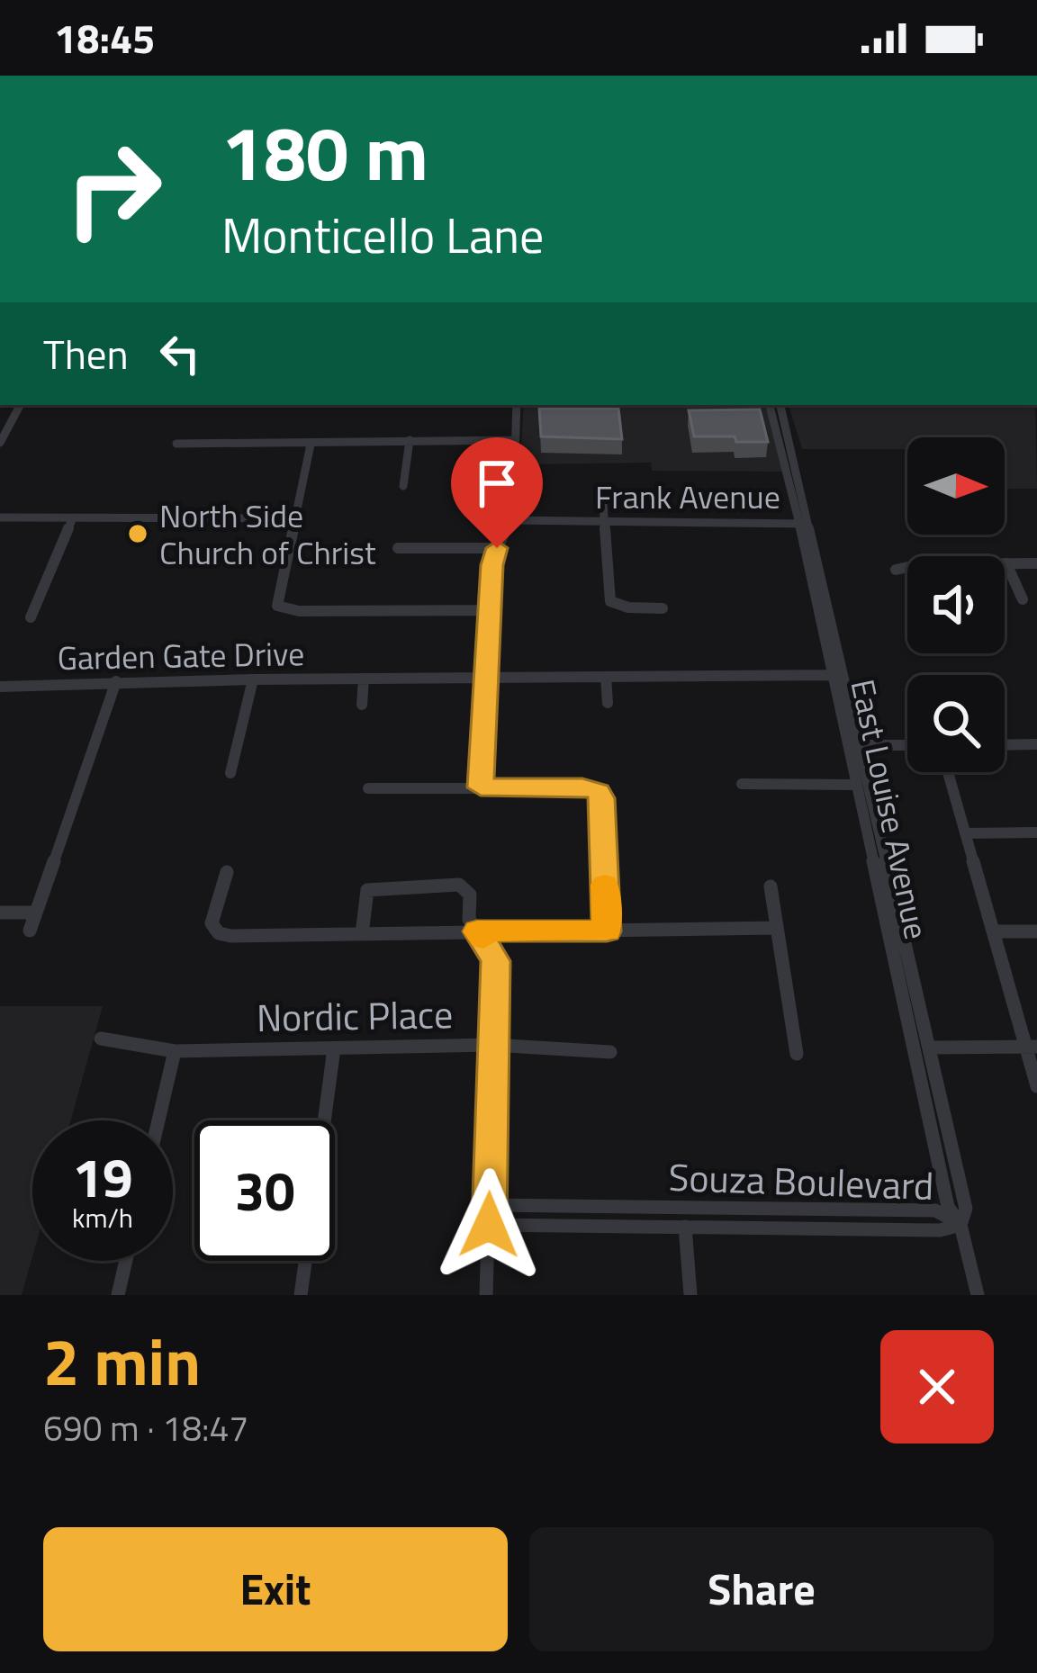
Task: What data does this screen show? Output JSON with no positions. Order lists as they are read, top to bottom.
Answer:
{
  "streets": {
    "street": [
      "Frank Avenue",
      "Garden Gate Drive",
      "East Louise Avenue",
      "Nordic Place",
      "Souza Boulevard"
    ]
  },
  "crossings": [
    ["Frank Avenue", "East Louise Avenue"],
    ["Garden Gate Drive", "East Louise Avenue"],
    ["East Louise Avenue", "Souza Boulevard"]
  ],
  "places": ["North Side Church of Christ"],
  "north": "right",
  "page": {
    "status": "18:45",
    "turn": ["180 m", "Monticello Lane"],
    "then": "Then",
    "speed": "19 km/h",
    "limit": "30",
    "heading": ["2 min", "690 m · 18:47"],
    "buttons": ["Exit", "Share"]
  }
}
